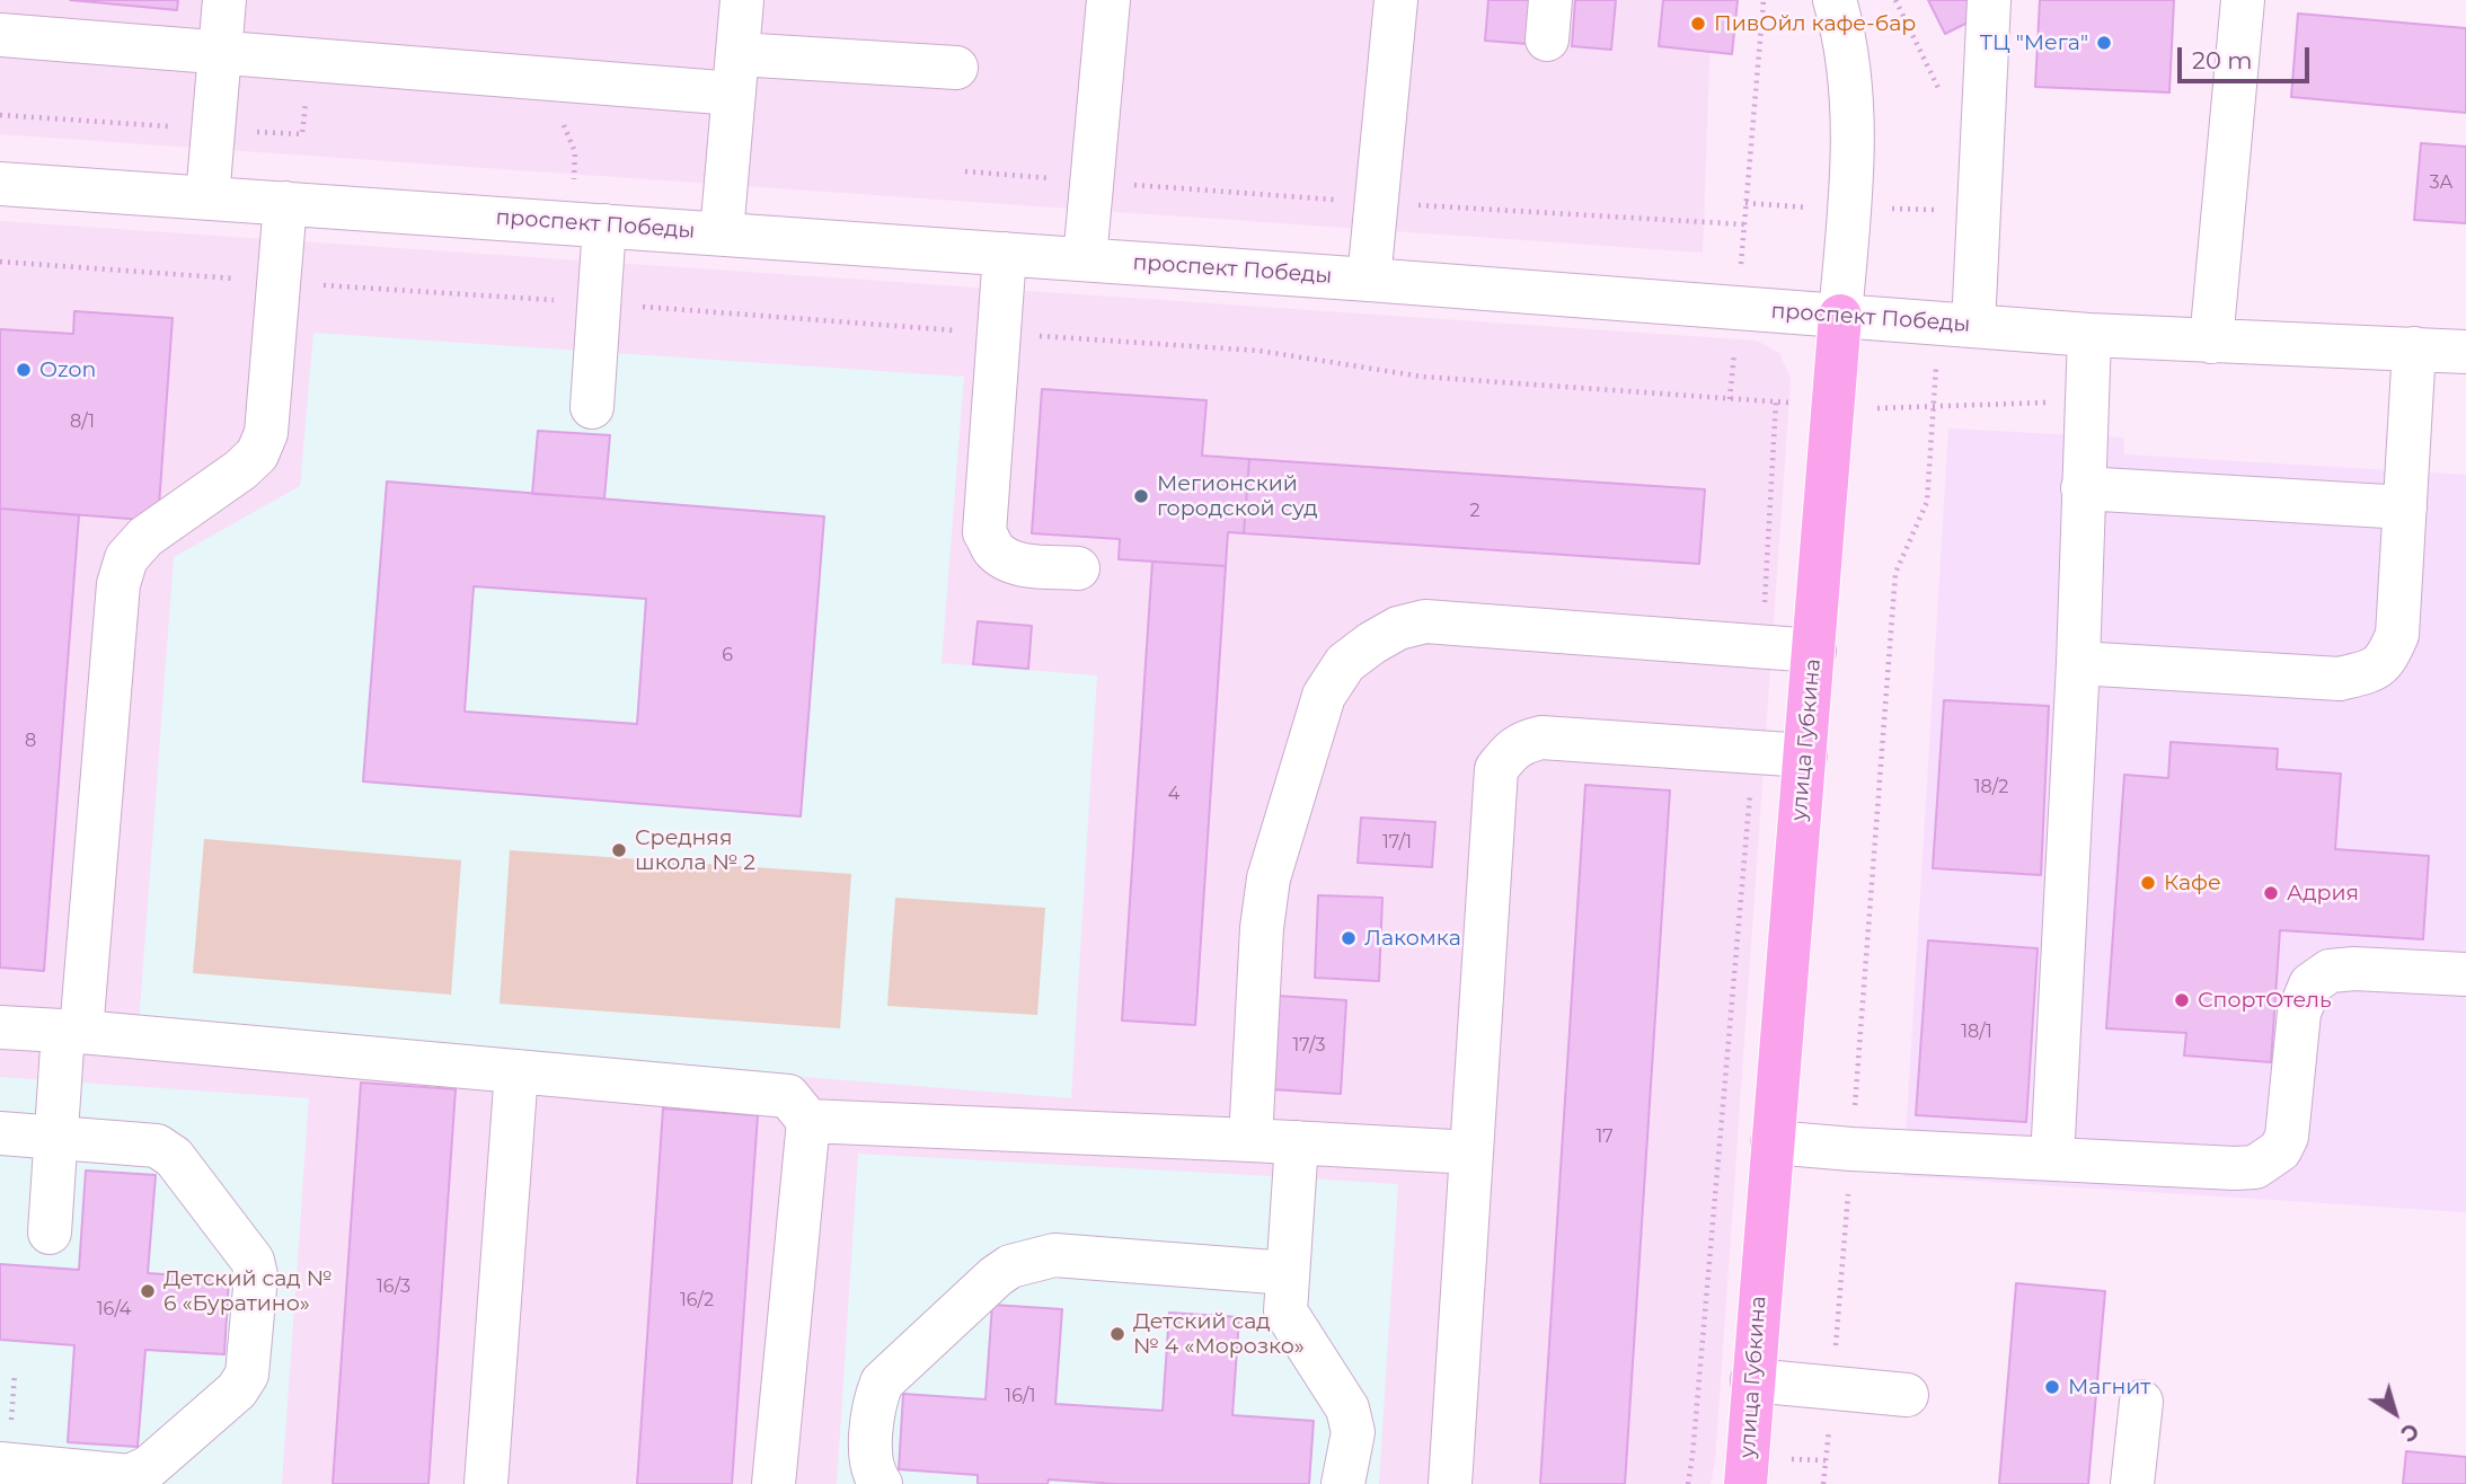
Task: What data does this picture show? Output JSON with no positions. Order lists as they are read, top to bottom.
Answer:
{
  "streets": {
    "main road": ["улица Губкина"],
    "street": ["проспект Победы"]
  },
  "crossings": [
    ["проспект Победы", "улица Губкина"]
  ],
  "places": [
    "ПивОйл кафе-бар",
    "ТЦ \"Мега\"",
    "Ozon",
    "Мегионский городской суд",
    "Средняя школа № 2",
    "Кафе",
    "Адрия",
    "Лакомка",
    "СпортОтель",
    "Детский сад № 6 «Буратино»",
    "Детский сад № 4 «Морозко»",
    "Магнит"
  ],
  "house_numbers": [
    "3А",
    "8/1",
    "2",
    "6",
    "8",
    "18/2",
    "4",
    "17/1",
    "18/1",
    "17/3",
    "17",
    "16/3",
    "16/2",
    "16/4",
    "16/1"
  ],
  "scale_bar": "20 m",
  "north": "bottom right"
}
